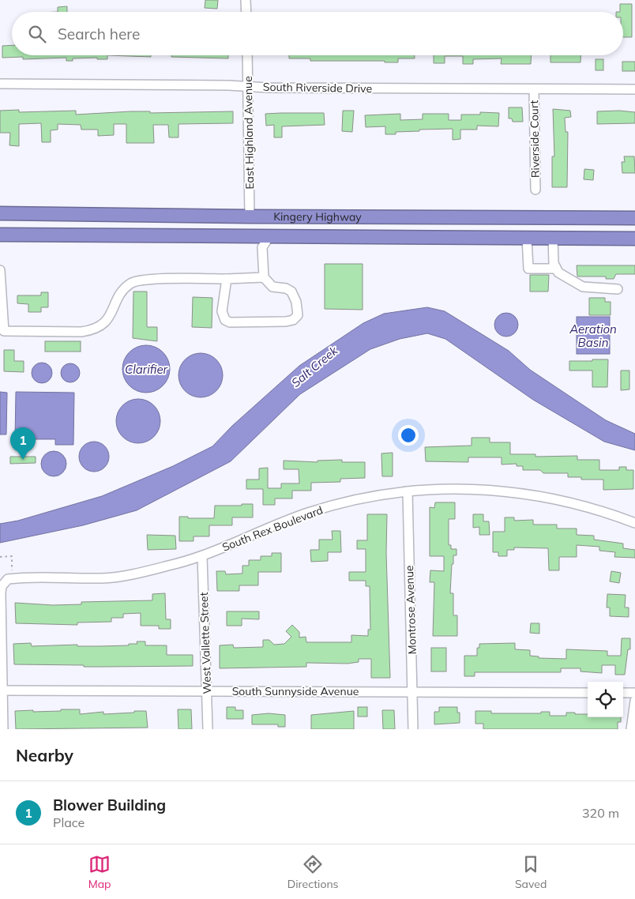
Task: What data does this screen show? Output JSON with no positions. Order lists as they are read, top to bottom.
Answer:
{
  "streets": {
    "highway": ["Kingery Highway"],
    "street": [
      "South Riverside Drive",
      "East Highland Avenue",
      "Riverside Court",
      "South Rex Boulevard",
      "Montrose Avenue",
      "West Vallette Street",
      "South Sunnyside Avenue"
    ]
  },
  "crossings": [
    ["South Riverside Drive", "East Highland Avenue"],
    ["South Riverside Drive", "Riverside Court"],
    ["East Highland Avenue", "Kingery Highway"],
    ["South Rex Boulevard", "Montrose Avenue"],
    ["South Rex Boulevard", "West Vallette Street"],
    ["Montrose Avenue", "South Sunnyside Avenue"],
    ["West Vallette Street", "South Sunnyside Avenue"]
  ],
  "water": ["Aeration Basin", "Salt Creek", "Clarifier"],
  "page": {
    "search": "Search here",
    "pins": "1",
    "heading": "Nearby",
    "list": [
      {
        "mark": "1",
        "name": "Blower Building",
        "note": "Place",
        "value": "320 m"
      }
    ],
    "nav": ["Map", "Directions", "Saved"]
  }
}
